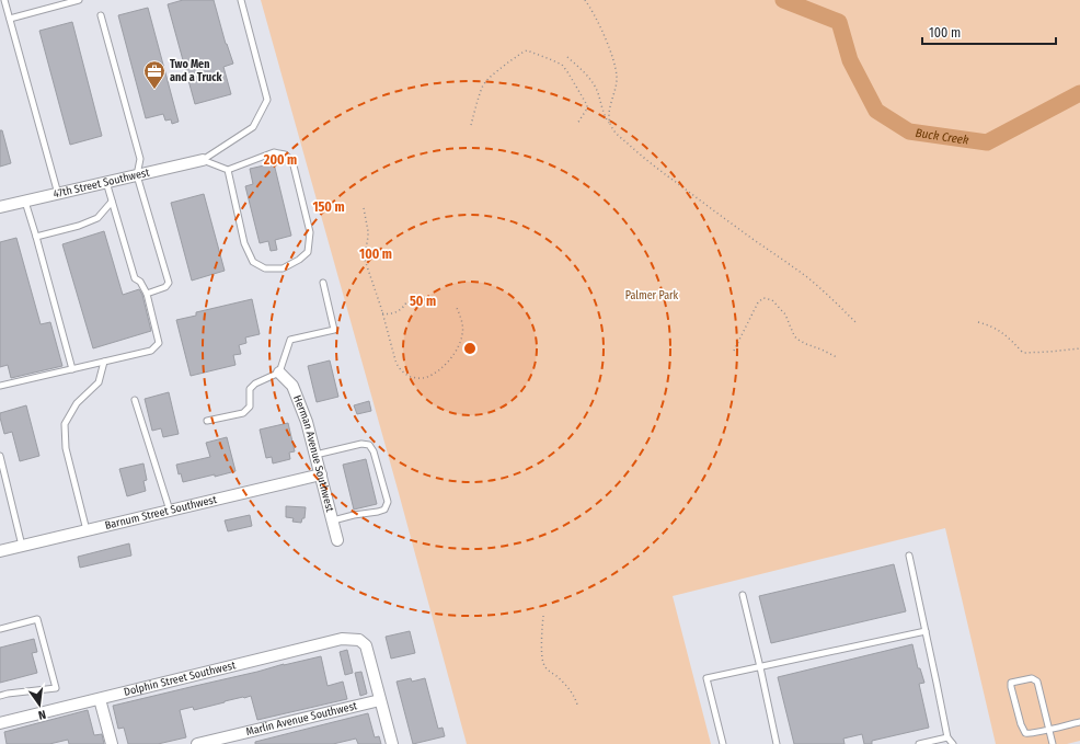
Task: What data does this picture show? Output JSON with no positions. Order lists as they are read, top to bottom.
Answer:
{
  "streets": {
    "street": [
      "47th Street Southwest",
      "Herman Avenue Southwest",
      "Barnum Street Southwest",
      "Dolphin Street Southwest",
      "Marlin Avenue Southwest"
    ]
  },
  "crossings": [
    ["Herman Avenue Southwest", "Barnum Street Southwest"],
    ["Dolphin Street Southwest", "Marlin Avenue Southwest"]
  ],
  "water": ["Buck Creek"],
  "parks": ["Palmer Park"],
  "places": {
    "office": ["Two Men and a Truck"]
  },
  "scale_bar": "100 m",
  "north": "bottom",
  "rings": [
    "200 m",
    "150 m",
    "100 m",
    "50 m"
  ]
}
